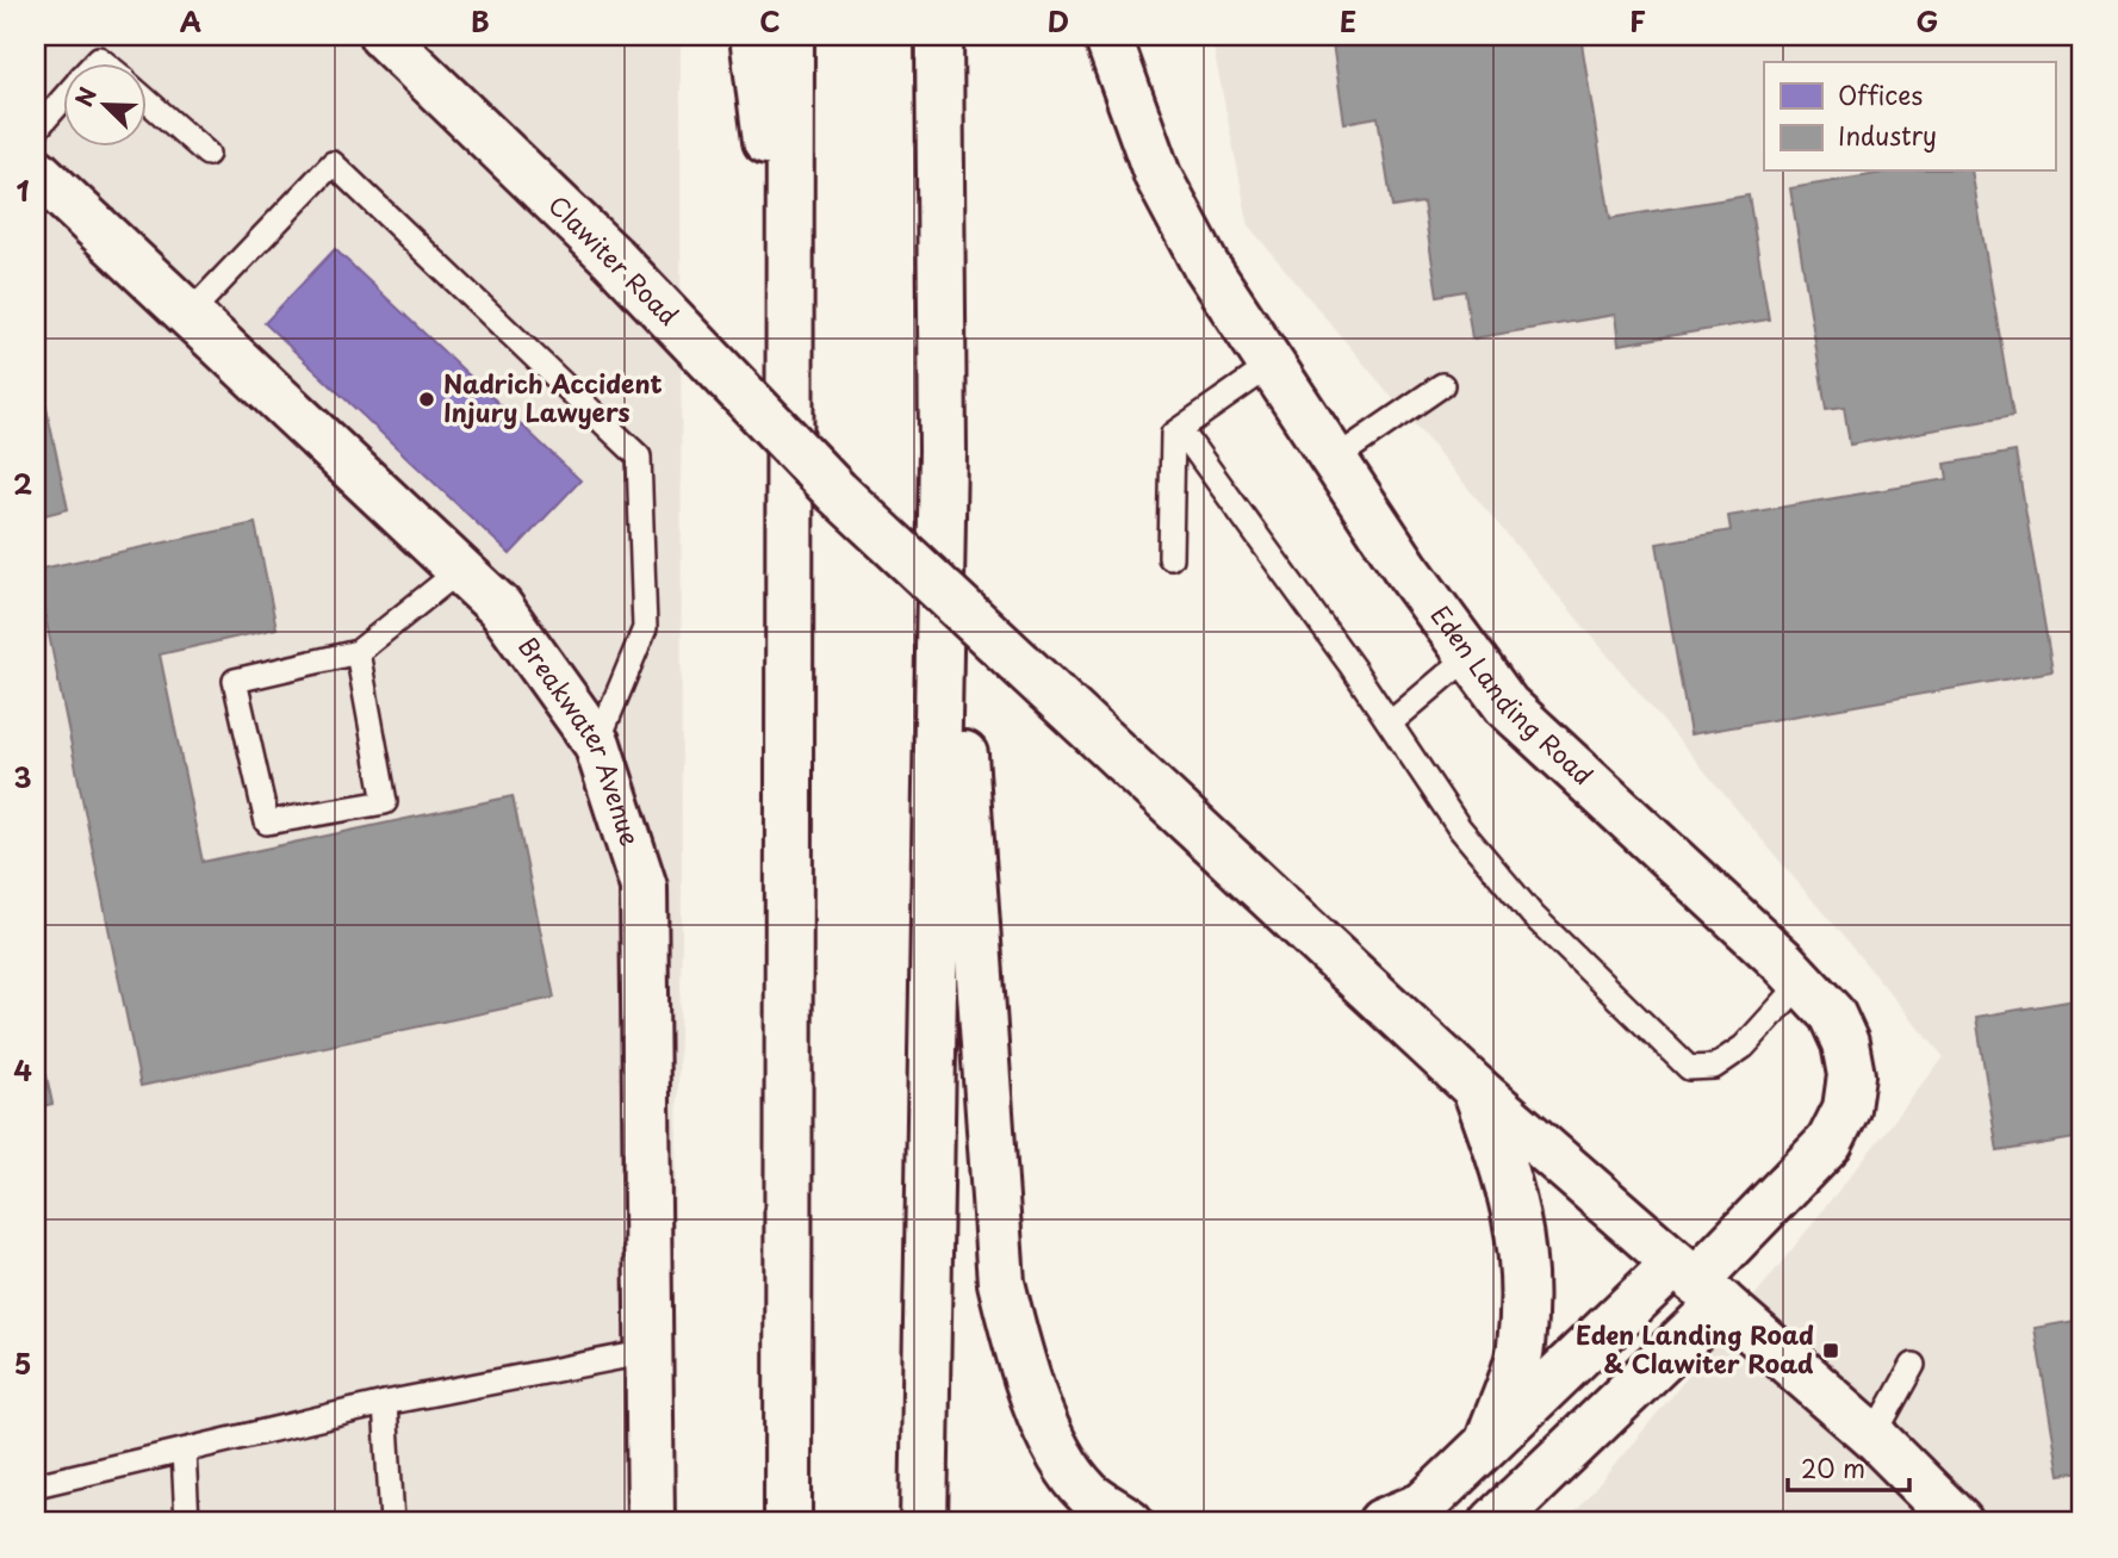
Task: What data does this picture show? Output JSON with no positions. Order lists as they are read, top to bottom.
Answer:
{
  "streets": {
    "main road": ["Clawiter Road", "Eden Landing Road", "Breakwater Avenue"]
  },
  "places": {
    "other": ["Nadrich Accident Injury Lawyers"],
    "transit": ["Eden Landing Road & Clawiter Road"]
  },
  "legend": ["Offices", "Industry"],
  "scale_bar": "20 m",
  "north": "top left",
  "grid": {
    "columns": [
      "A",
      "B",
      "C",
      "D",
      "E",
      "F",
      "G"
    ],
    "rows": [
      "1",
      "2",
      "3",
      "4",
      "5"
    ]
  }
}
